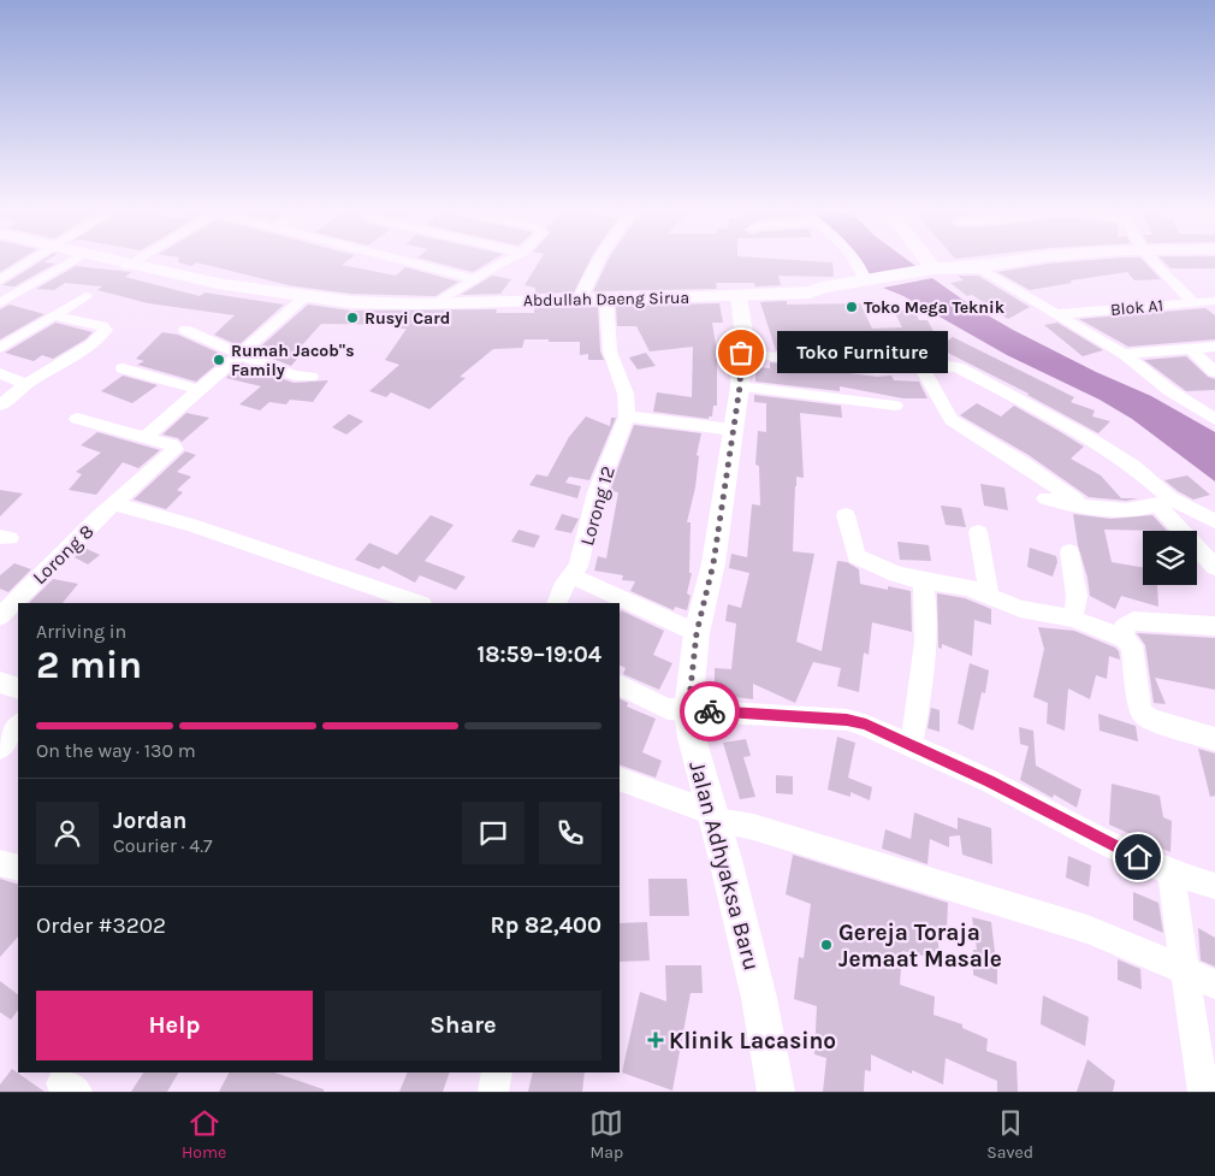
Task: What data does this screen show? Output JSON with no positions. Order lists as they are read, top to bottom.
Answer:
{
  "streets": {
    "main road": ["Abdullah Daeng Sirua"],
    "street": [
      "Blok A1",
      "Lorong 12",
      "Lorong 8",
      "Jalan Adhyaksa Baru"
    ]
  },
  "crossings": [
    ["Abdullah Daeng Sirua", "Lorong 12"],
    ["Abdullah Daeng Sirua", "Jalan Adhyaksa Baru"]
  ],
  "places": {
    "other": [
      "Toko Mega Teknik",
      "Rusyi Card",
      "Toko Furniture",
      "Rumah Jacob\"s Family",
      "Gereja Toraja Jemaat Masale"
    ],
    "health": ["Klinik Lacasino"]
  },
  "page": {
    "bubble": "Toko Furniture",
    "heading": ["2 min", "Arriving in", "18:59–19:04"],
    "panel": [
      "Jordan",
      "Courier · 4.7",
      "Order #3202",
      "Rp 82,400"
    ],
    "bar": "On the way · 130 m",
    "buttons": ["Help", "Share"],
    "tabs": ["Home", "Map", "Saved"]
  }
}
